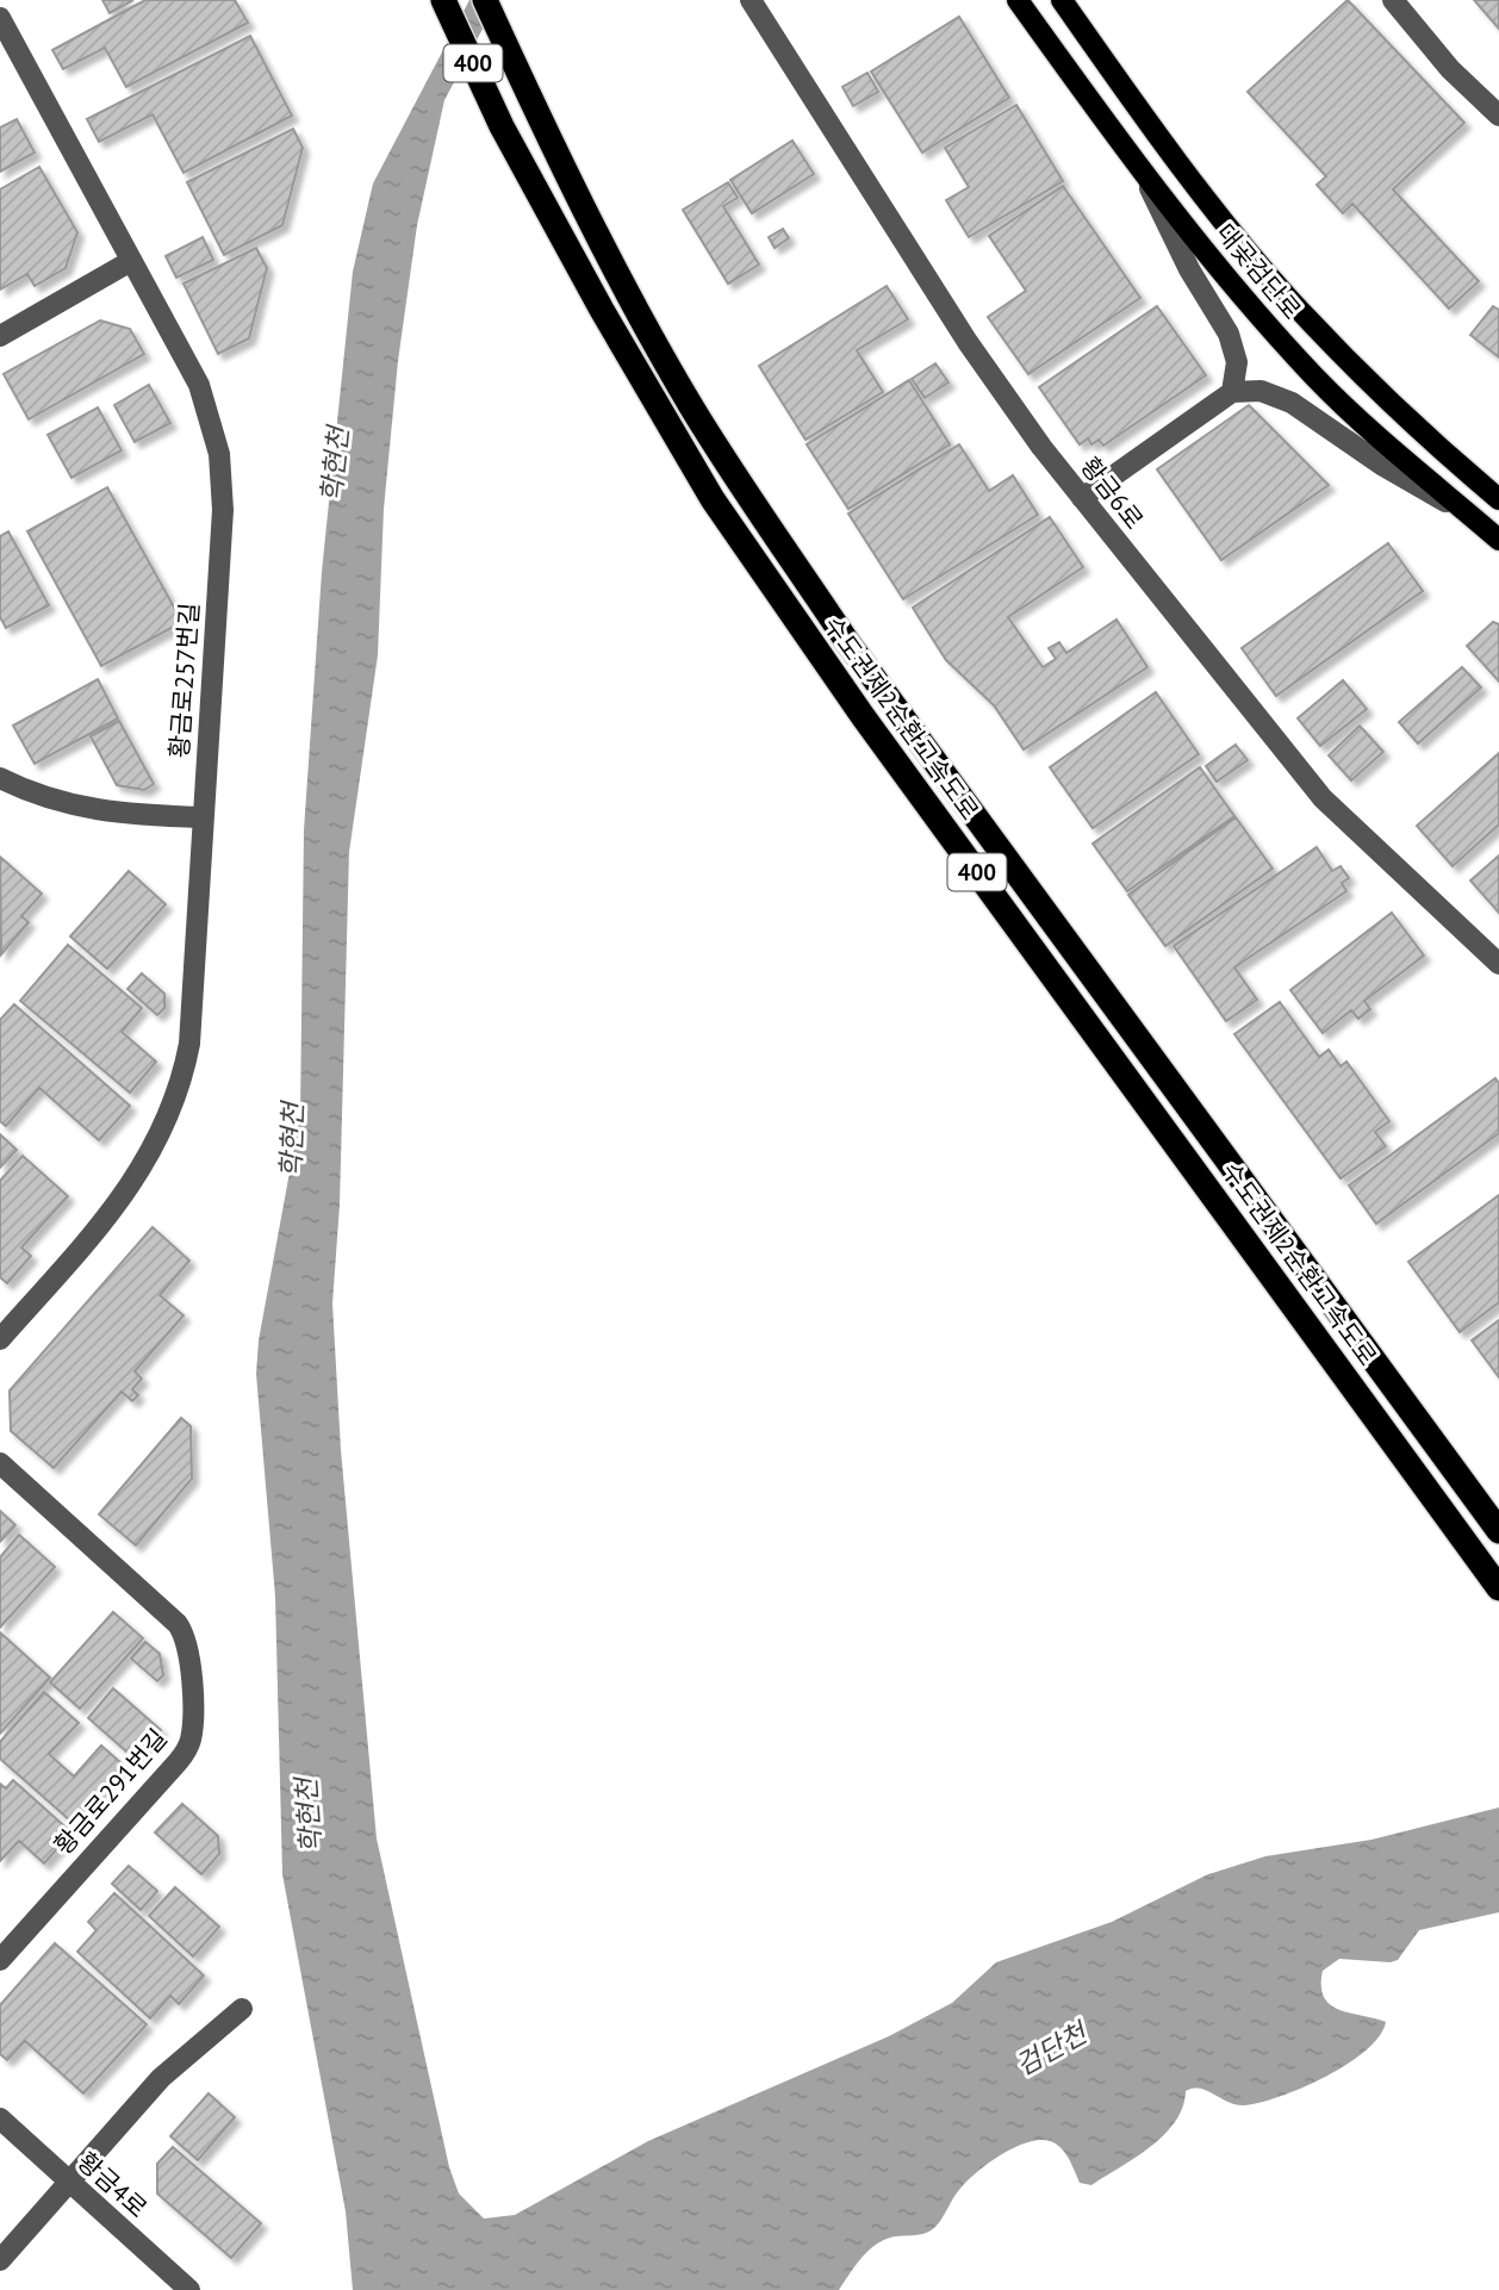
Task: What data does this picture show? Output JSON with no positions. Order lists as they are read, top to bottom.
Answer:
{
  "streets": {
    "highway": ["400", "수도권제2순환고속도로"],
    "main road": ["대곶검단로"],
    "street": [
      "황금6로",
      "황금로257번길",
      "황금로291번길",
      "황금4로"
    ]
  },
  "water": ["학현천", "검단천"]
}
